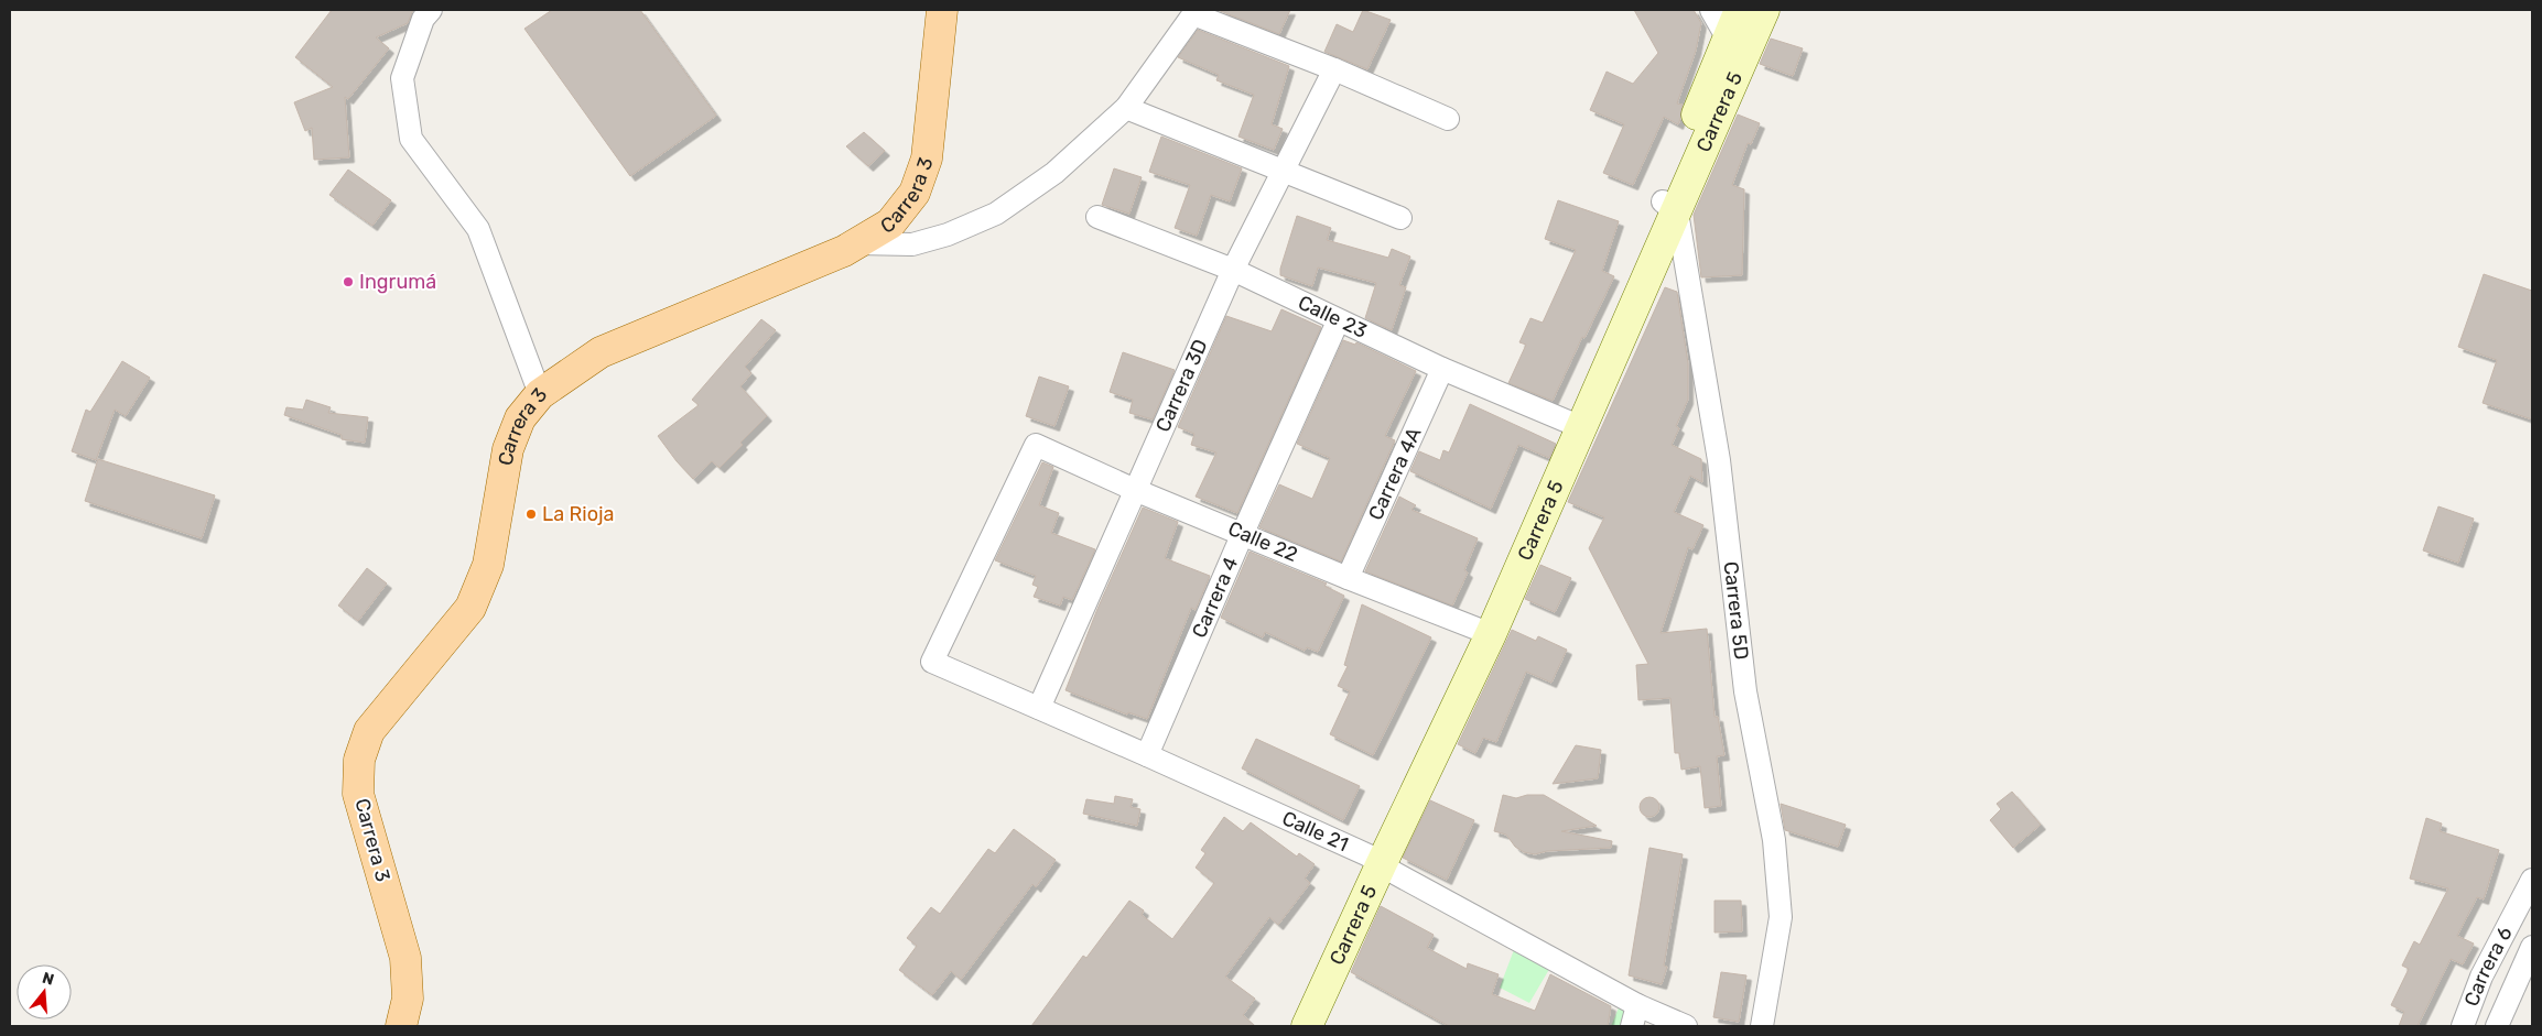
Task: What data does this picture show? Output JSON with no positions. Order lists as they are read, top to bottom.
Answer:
{
  "streets": {
    "main road": ["Carrera 3"],
    "street": [
      "Carrera 5",
      "Calle 23",
      "Carrera 3D",
      "Carrera 4A",
      "Calle 22",
      "Carrera 4",
      "Carrera 5D",
      "Calle 21",
      "Carrera 6"
    ]
  },
  "crossings": [
    ["Carrera 5", "Calle 23"],
    ["Carrera 5", "Calle 22"],
    ["Carrera 5", "Carrera 5D"],
    ["Carrera 5", "Calle 21"],
    ["Calle 23", "Carrera 3D"],
    ["Calle 23", "Carrera 4A"],
    ["Calle 23", "Carrera 4"],
    ["Carrera 3D", "Calle 22"],
    ["Carrera 3D", "Calle 21"],
    ["Carrera 4A", "Calle 22"],
    ["Calle 22", "Carrera 4"],
    ["Calle 22", "Calle 21"],
    ["Carrera 4", "Calle 21"]
  ],
  "places": ["Ingrumá", "La Rioja"],
  "north": "top"
}
